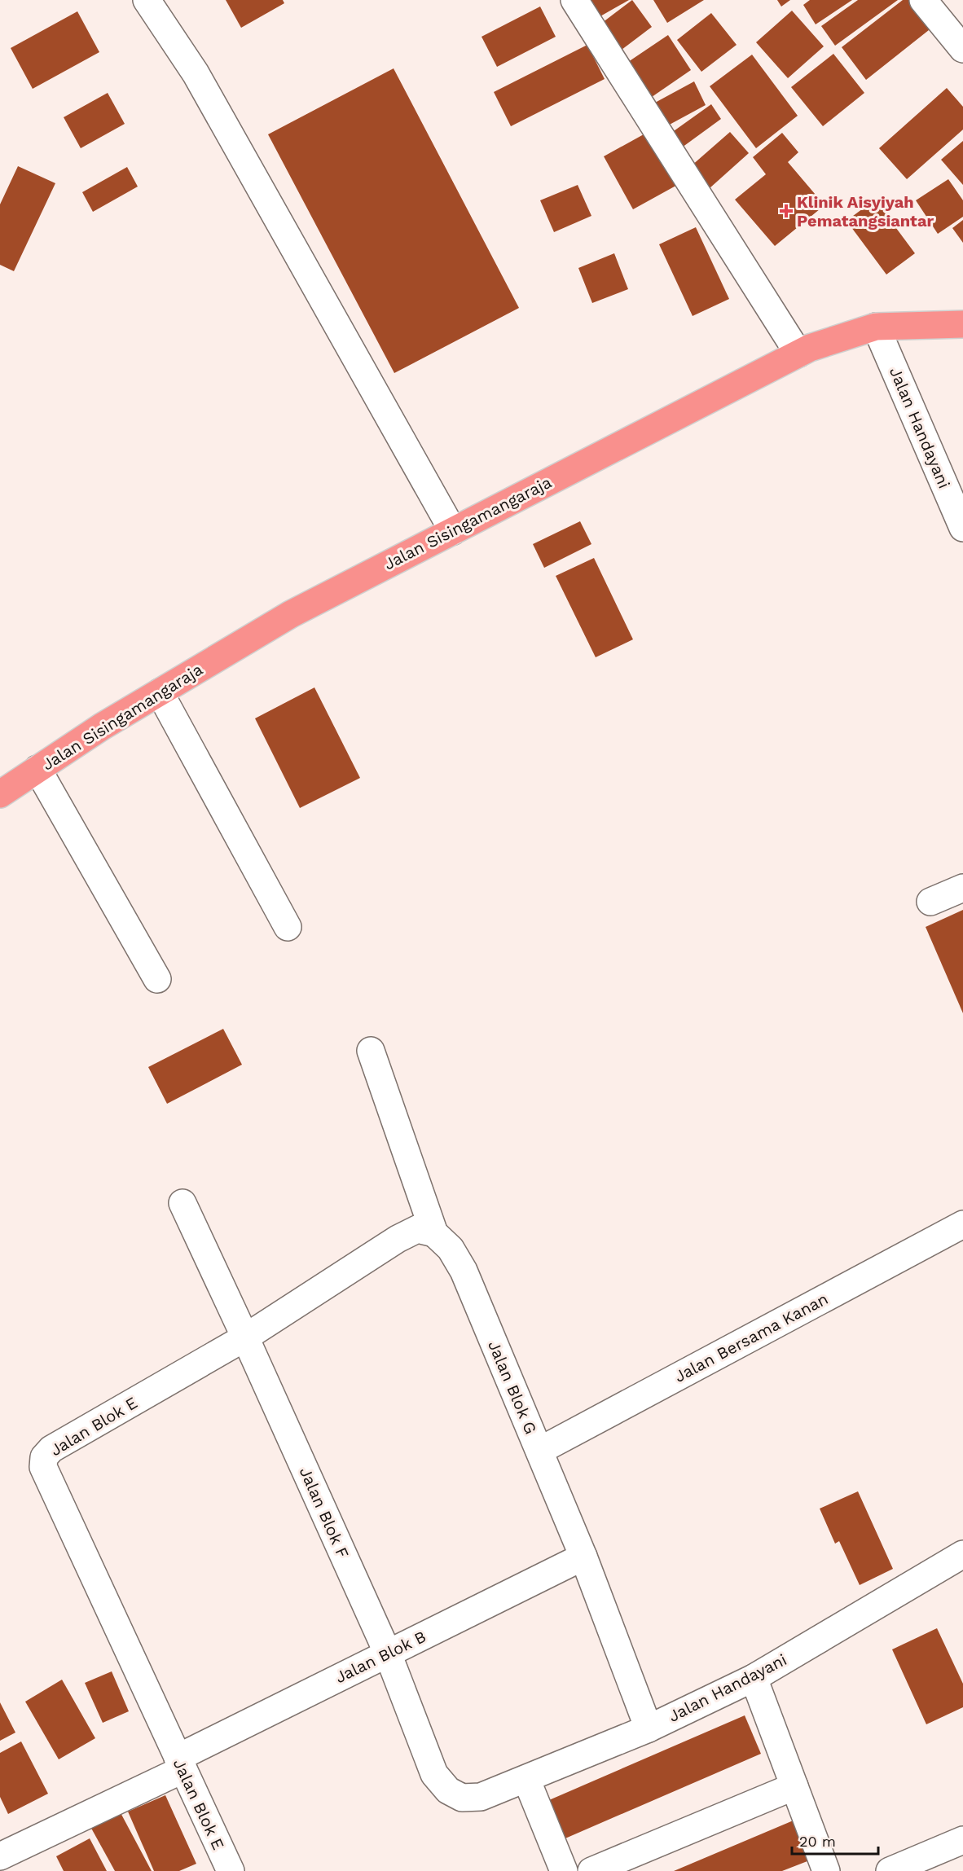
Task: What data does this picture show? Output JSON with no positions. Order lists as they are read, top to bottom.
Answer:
{
  "streets": {
    "highway": ["Jalan Sisingamangaraja"],
    "street": [
      "Jalan Handayani",
      "Jalan Bersama Kanan",
      "Jalan Blok G",
      "Jalan Blok E",
      "Jalan Blok F",
      "Jalan Blok B"
    ]
  },
  "crossings": [
    ["Jalan Handayani", "Jalan Sisingamangaraja"],
    ["Jalan Handayani", "Jalan Blok G"],
    ["Jalan Handayani", "Jalan Blok F"],
    ["Jalan Bersama Kanan", "Jalan Blok G"],
    ["Jalan Blok G", "Jalan Blok E"],
    ["Jalan Blok G", "Jalan Blok B"],
    ["Jalan Blok E", "Jalan Blok F"],
    ["Jalan Blok E", "Jalan Blok B"],
    ["Jalan Blok F", "Jalan Blok B"]
  ],
  "places": {
    "health": ["Klinik Aisyiyah Pematangsiantar"]
  },
  "scale_bar": "20 m"
}
